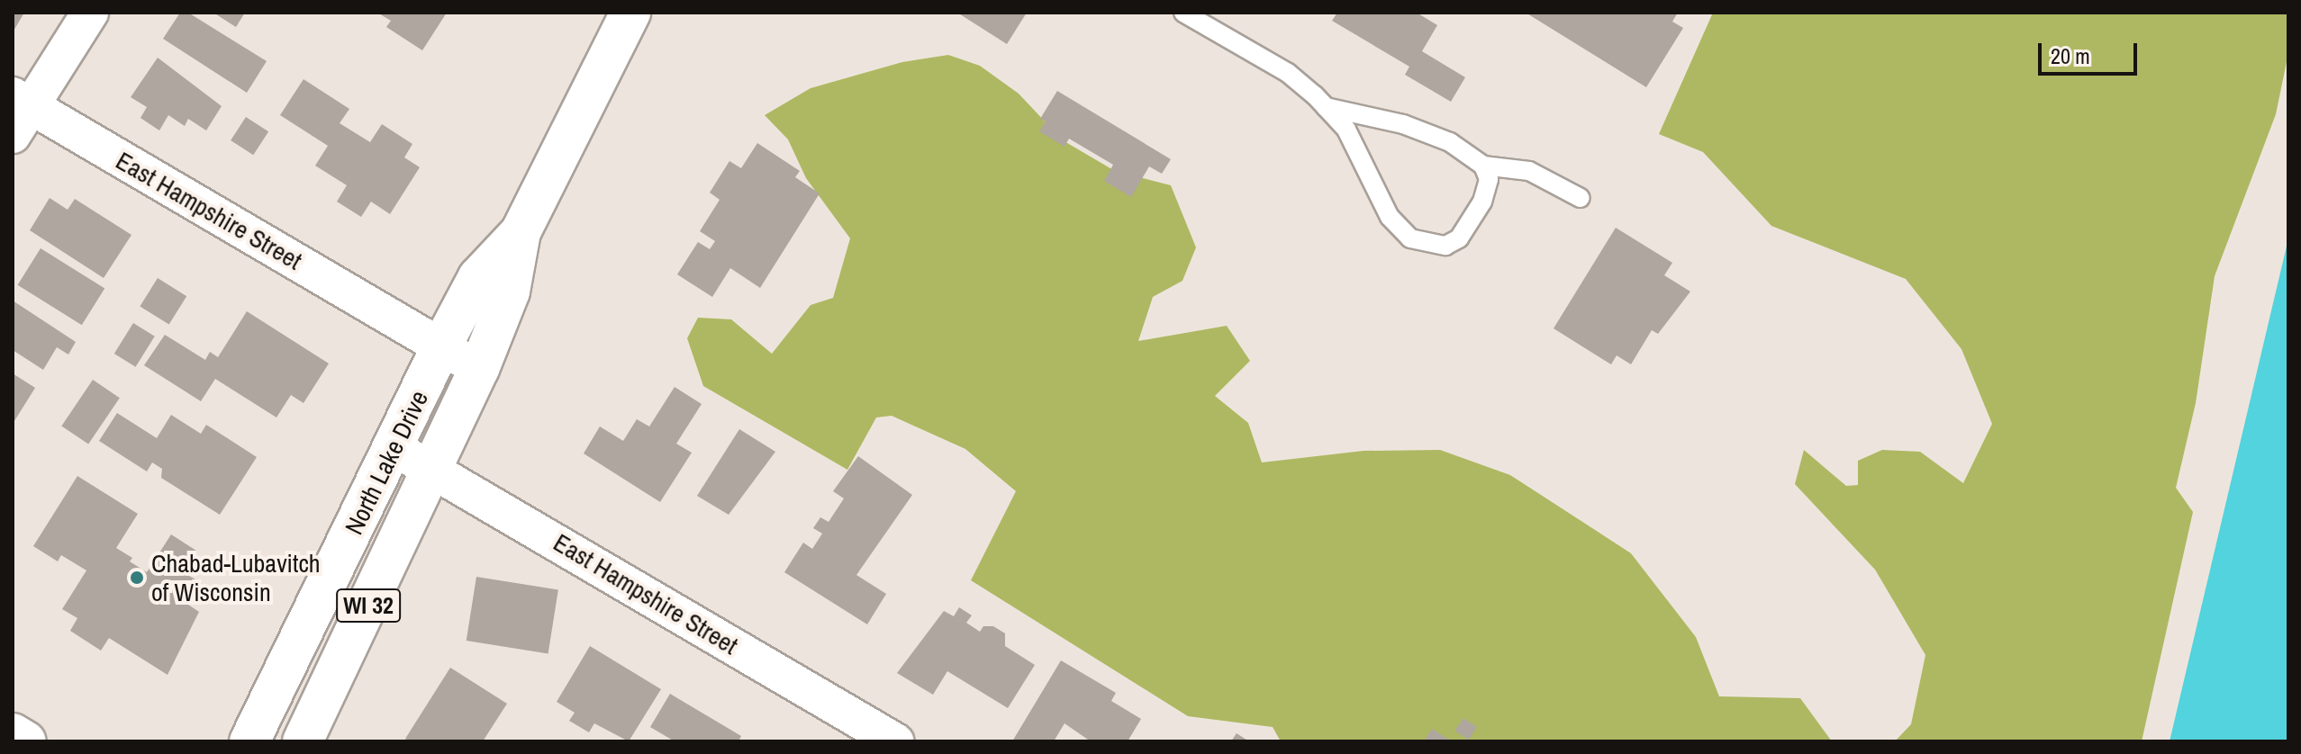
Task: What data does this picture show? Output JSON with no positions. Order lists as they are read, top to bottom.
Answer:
{
  "streets": {
    "main road": ["North Lake Drive", "WI 32"],
    "street": ["East Hampshire Street"]
  },
  "crossings": [
    ["East Hampshire Street", "North Lake Drive"]
  ],
  "places": ["Chabad-Lubavitch of Wisconsin"],
  "scale_bar": "20 m"
}
